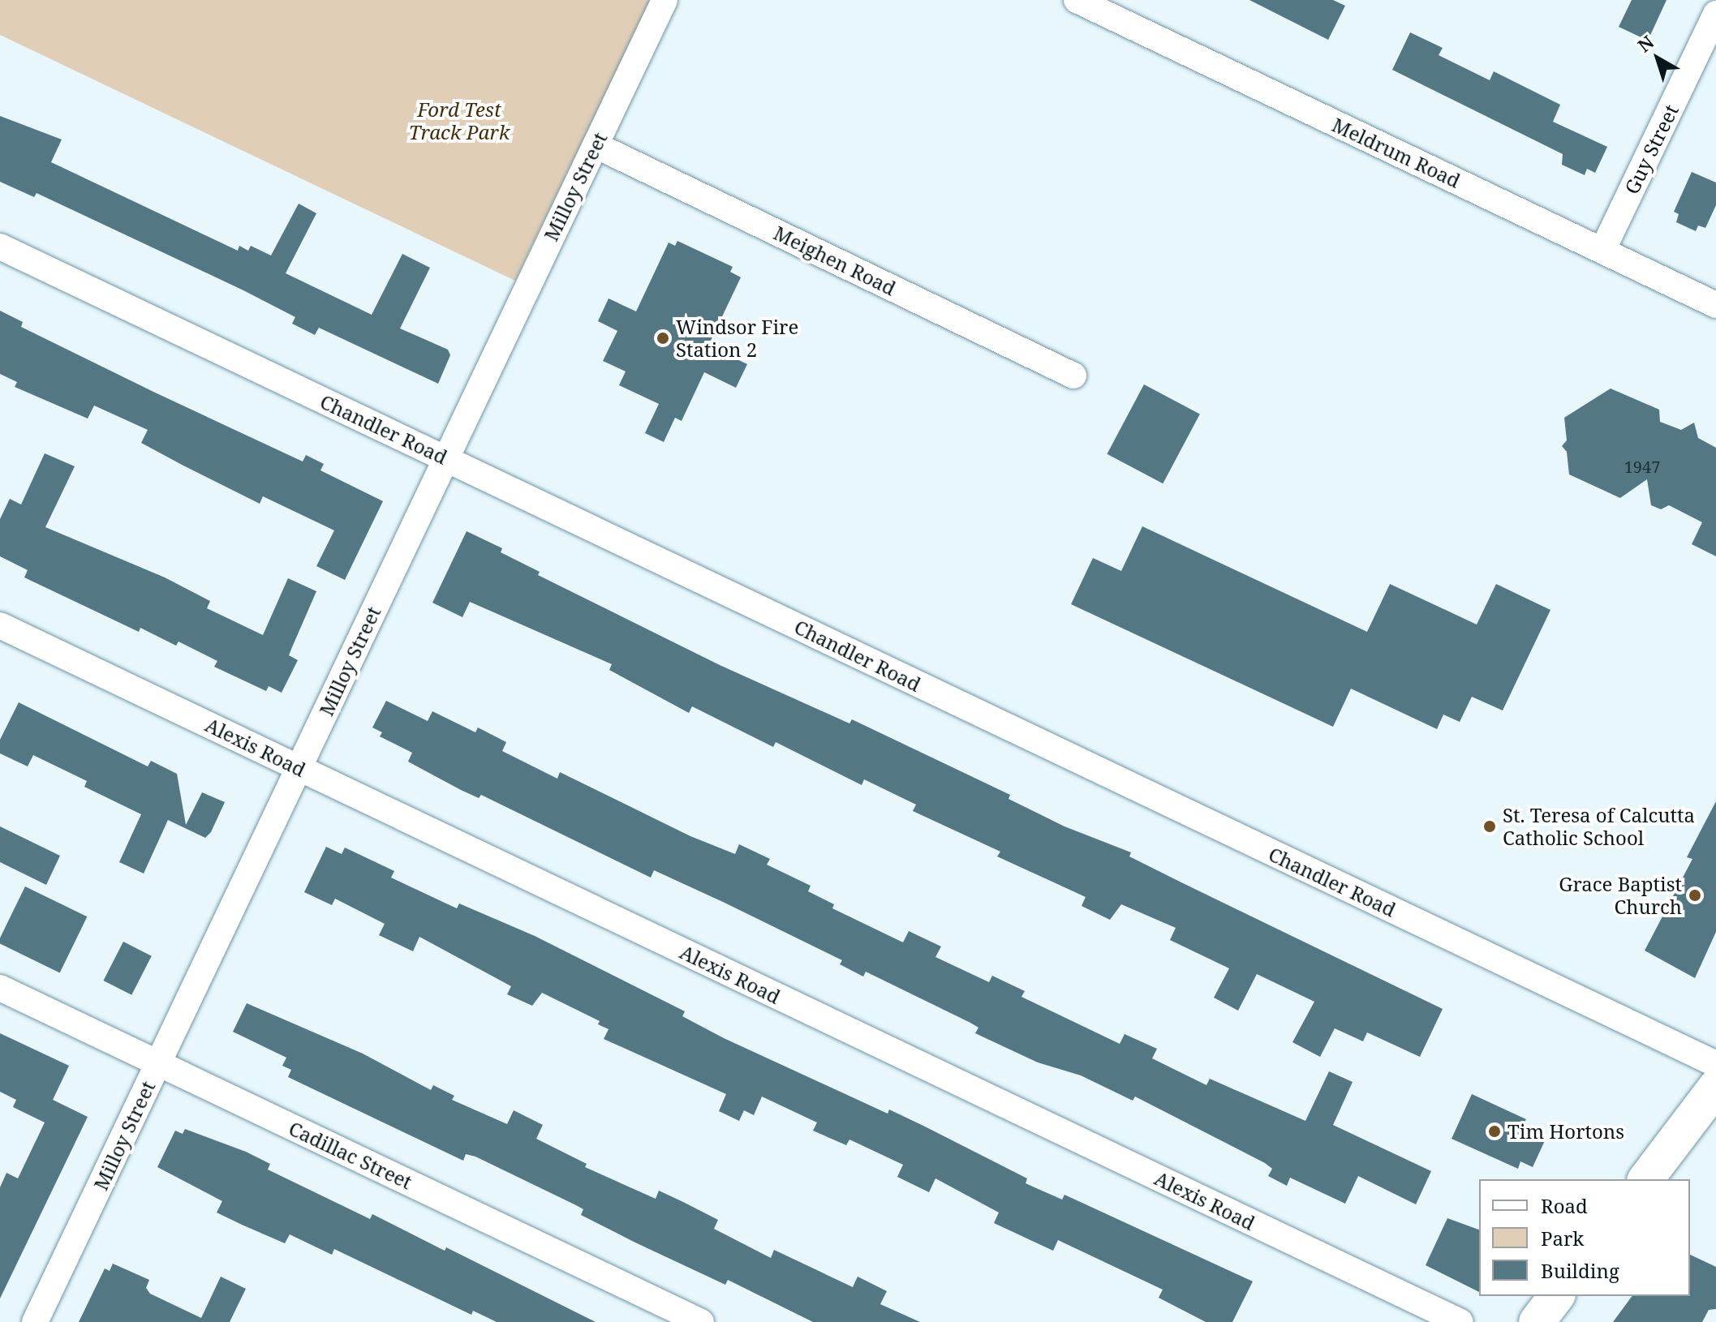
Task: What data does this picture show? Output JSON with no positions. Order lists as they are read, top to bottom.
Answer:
{
  "streets": {
    "street": [
      "Guy Street",
      "Meldrum Road",
      "Milloy Street",
      "Meighen Road",
      "Chandler Road",
      "Alexis Road",
      "Cadillac Street"
    ]
  },
  "crossings": [
    ["Guy Street", "Meldrum Road"],
    ["Milloy Street", "Meighen Road"],
    ["Milloy Street", "Chandler Road"],
    ["Milloy Street", "Alexis Road"],
    ["Milloy Street", "Cadillac Street"]
  ],
  "parks": ["Ford Test Track Park"],
  "places": [
    "Windsor Fire Station 2",
    "St. Teresa of Calcutta Catholic School",
    "Grace Baptist Church",
    "Tim Hortons"
  ],
  "house_numbers": ["1947"],
  "legend": ["Road", "Park", "Building"],
  "north": "top left"
}
